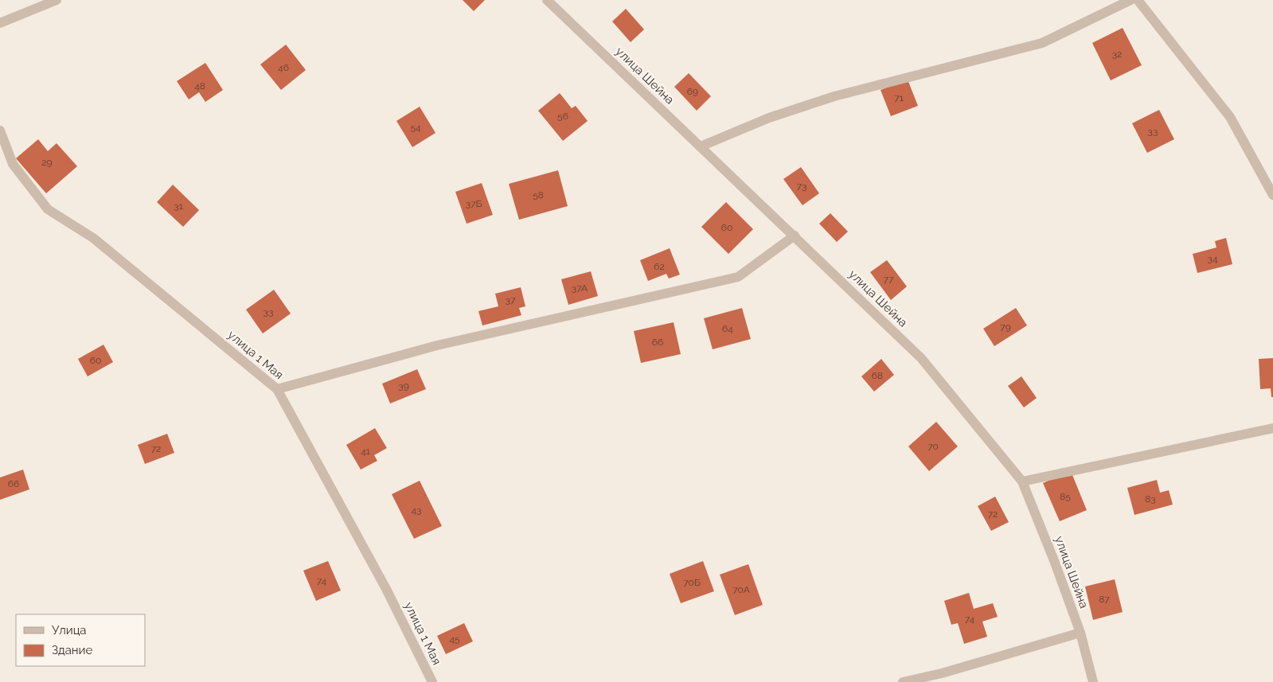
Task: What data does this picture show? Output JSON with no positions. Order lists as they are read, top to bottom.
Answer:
{
  "streets": {
    "street": ["улица Шейна", "улица 1 Мая"]
  },
  "house_numbers": [
    "32",
    "46",
    "48",
    "69",
    "71",
    "56",
    "54",
    "33",
    "29",
    "73",
    "58",
    "37Б",
    "31",
    "60",
    "34",
    "62",
    "77",
    "37А",
    "37",
    "33",
    "79",
    "64",
    "66",
    "60",
    "68",
    "39",
    "70",
    "72",
    "41",
    "66",
    "85",
    "83",
    "43",
    "72",
    "74",
    "70Б",
    "70А",
    "87",
    "74",
    "45"
  ],
  "legend": ["Улица", "Здание"]
}
